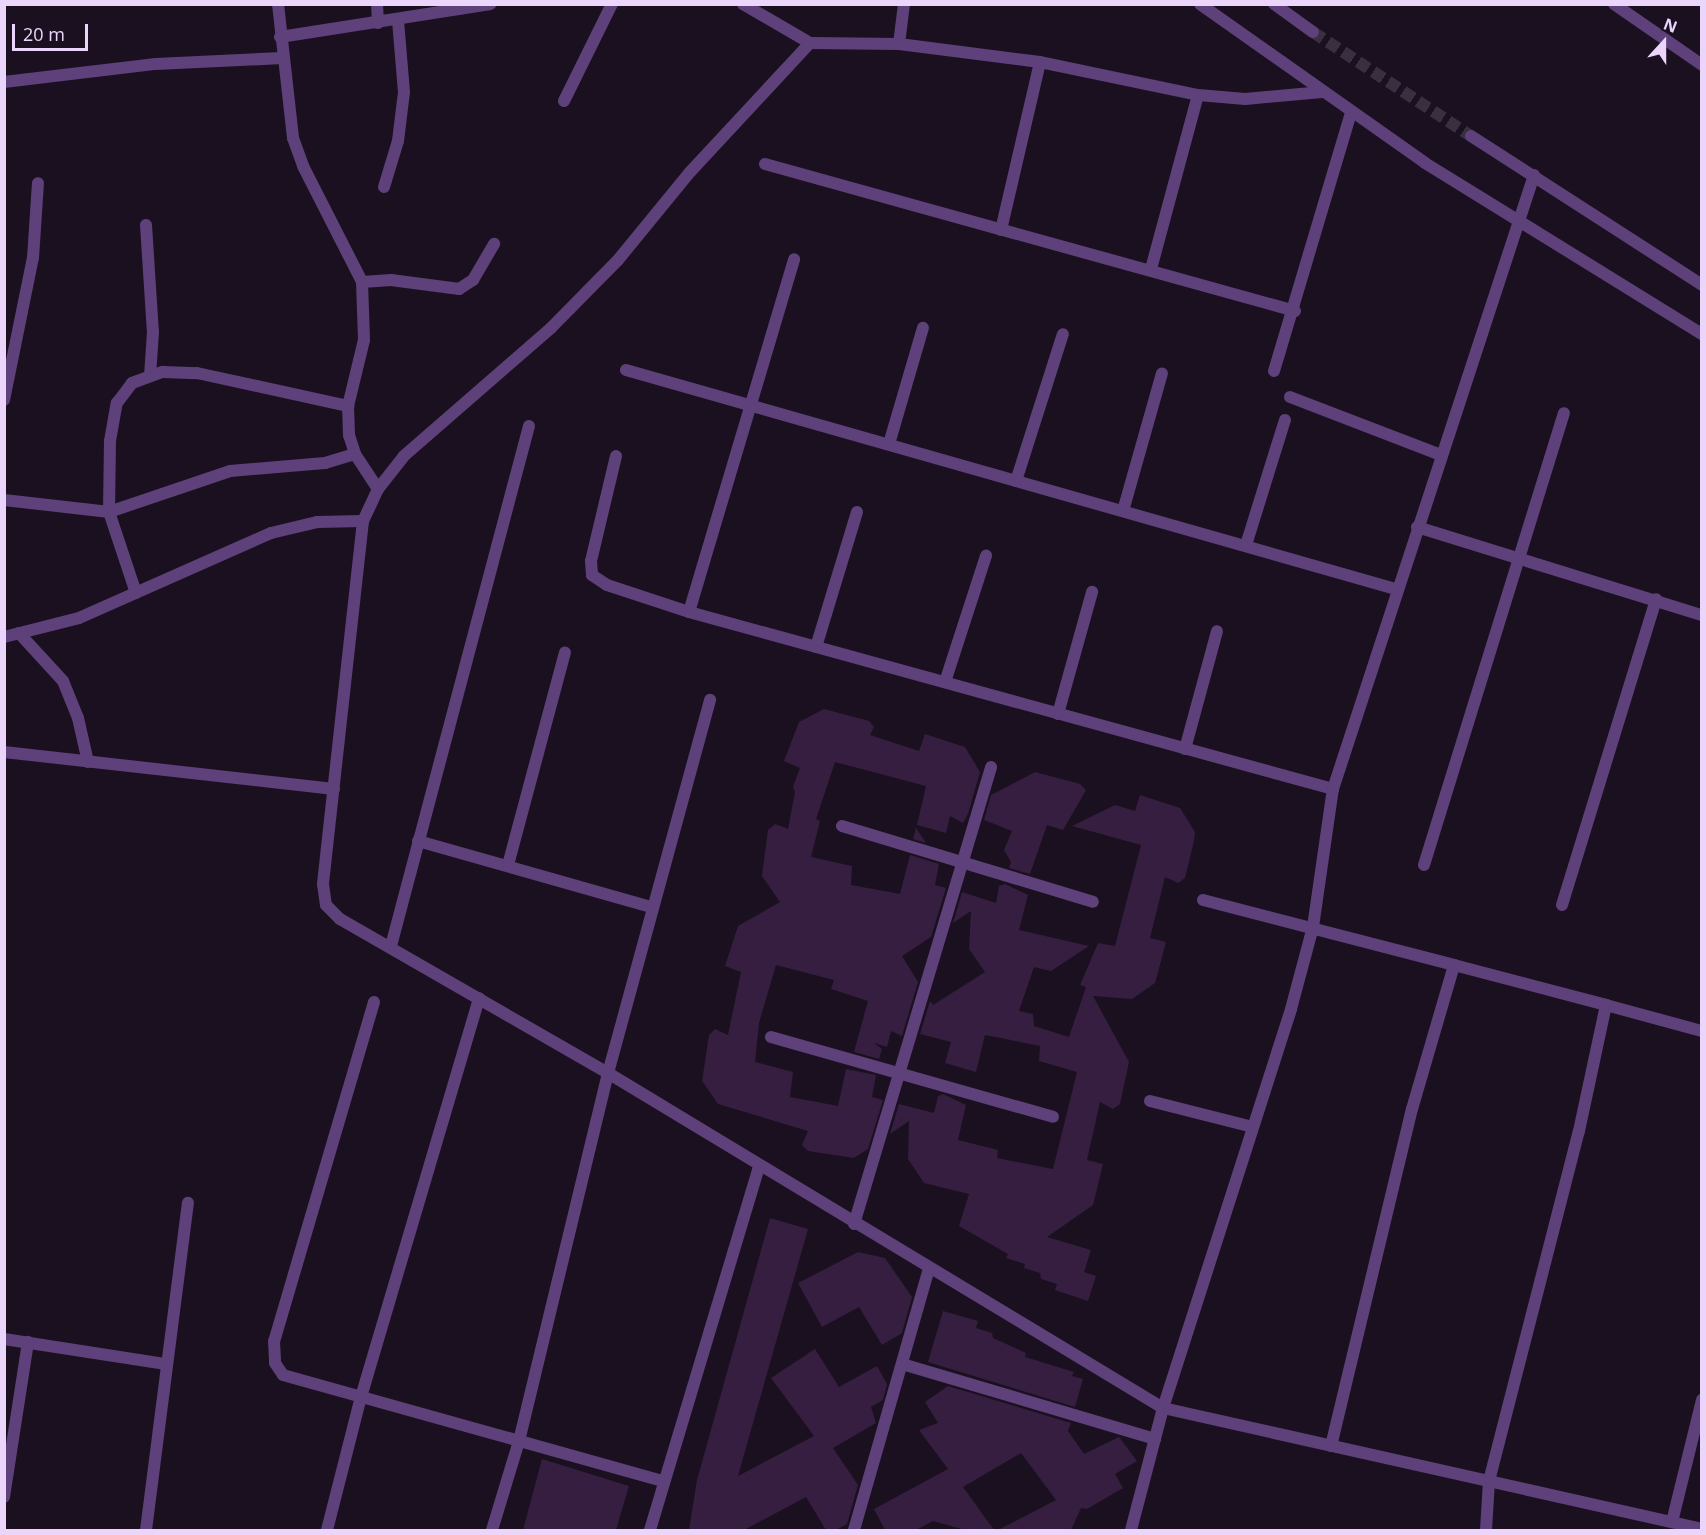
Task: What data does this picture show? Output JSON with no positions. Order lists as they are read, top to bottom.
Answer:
{
  "scale_bar": "20 m",
  "north": "top"
}
